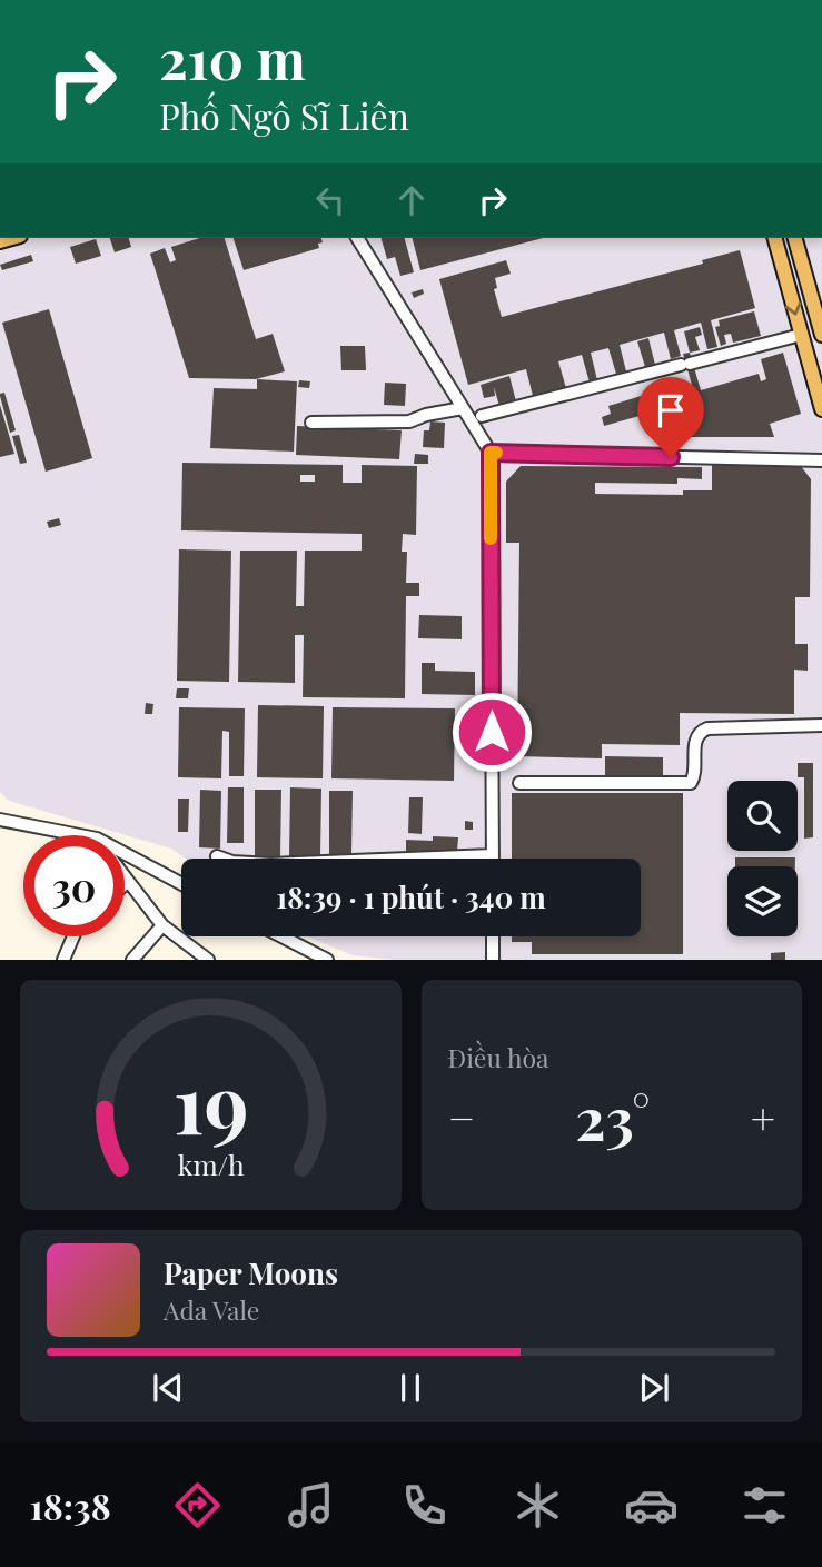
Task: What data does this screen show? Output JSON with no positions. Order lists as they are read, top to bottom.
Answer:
{
  "page": {
    "turn": ["210 m", "Phố Ngô Sĩ Liên"],
    "limit": "30",
    "trip": "18:39 · 1 phút · 340 m",
    "tile": "Điều hòa",
    "heat": ["−", "23°", "+"],
    "song": ["Paper Moons", "Ada Vale"],
    "tabs": "18:38",
    "gauge": ["19", "km/h"]
  }
}
